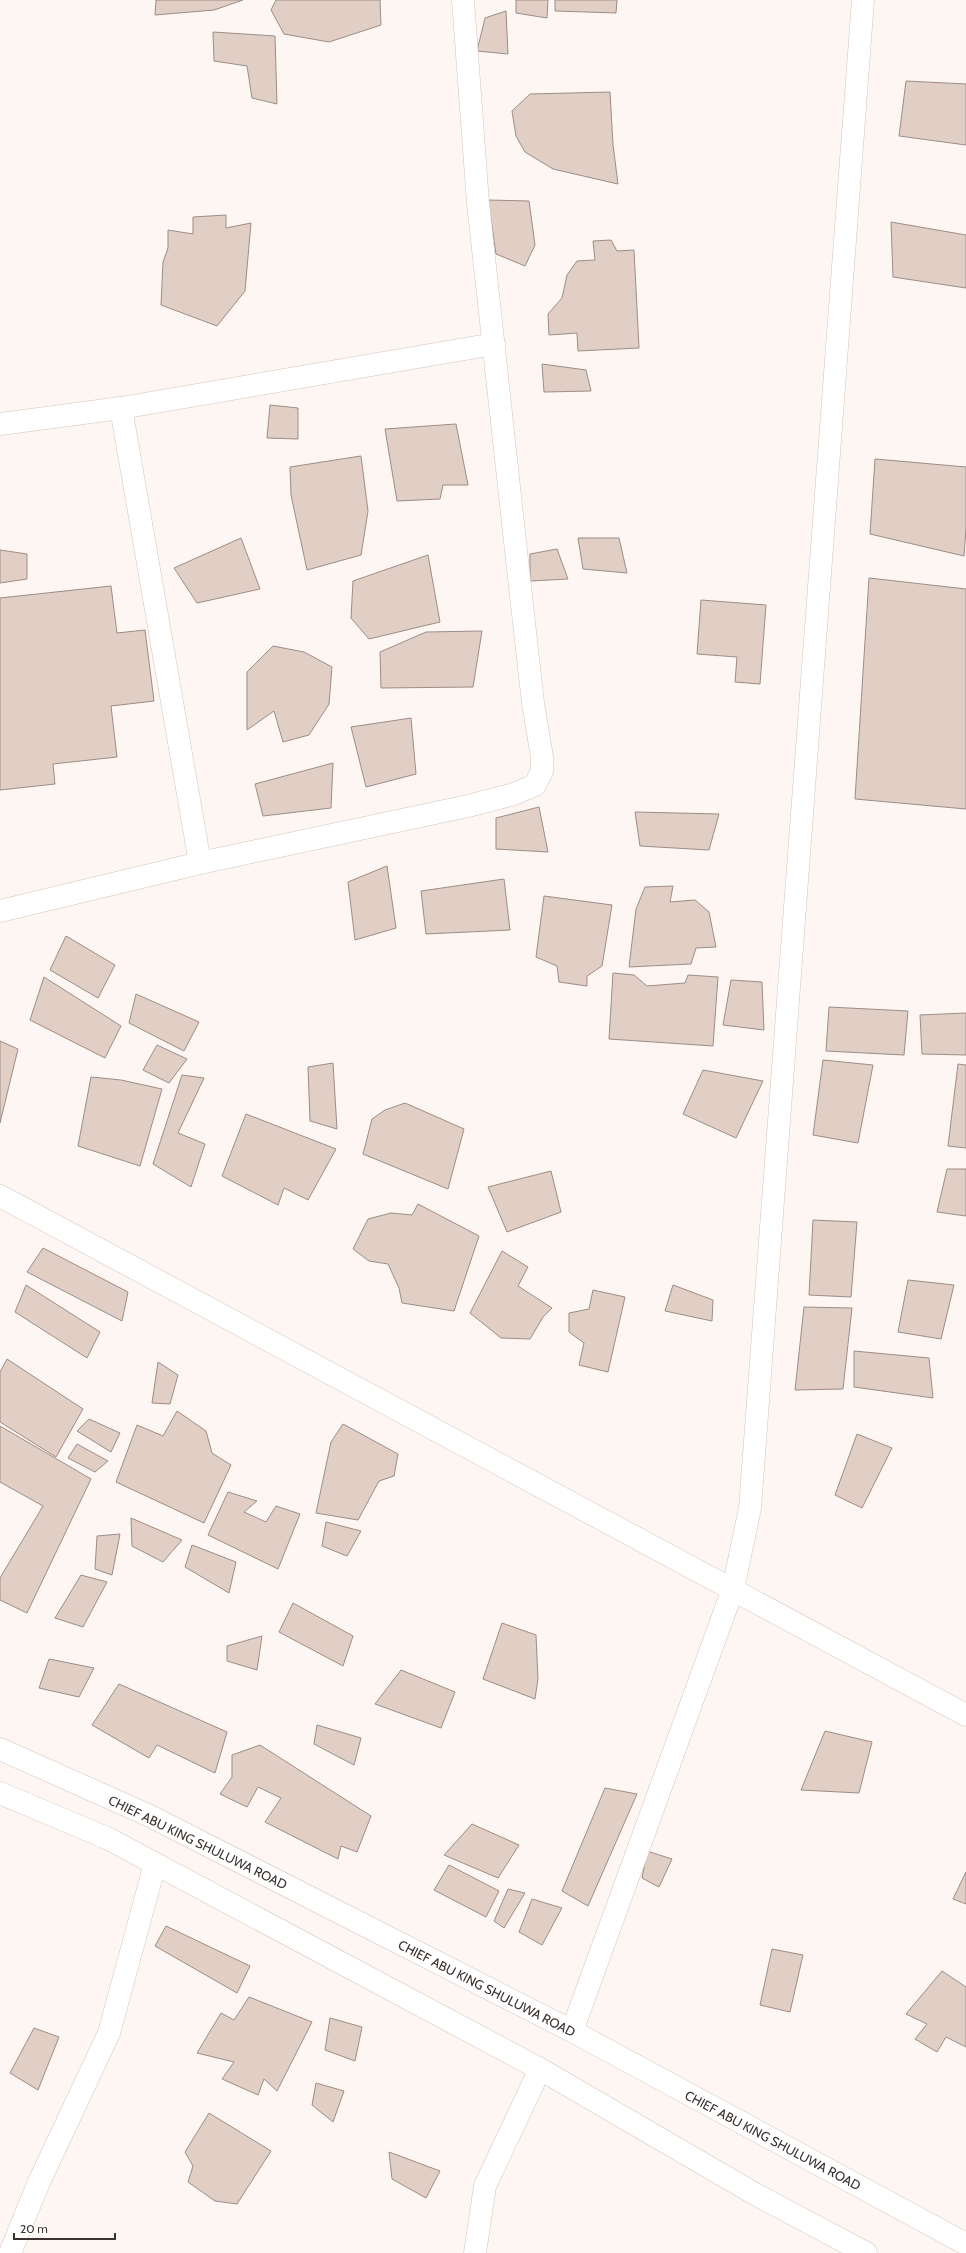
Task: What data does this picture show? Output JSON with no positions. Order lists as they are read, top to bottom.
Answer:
{
  "streets": {
    "street": ["CHIEF ABU KING SHULUWA ROAD"]
  },
  "scale_bar": "20 m"
}
